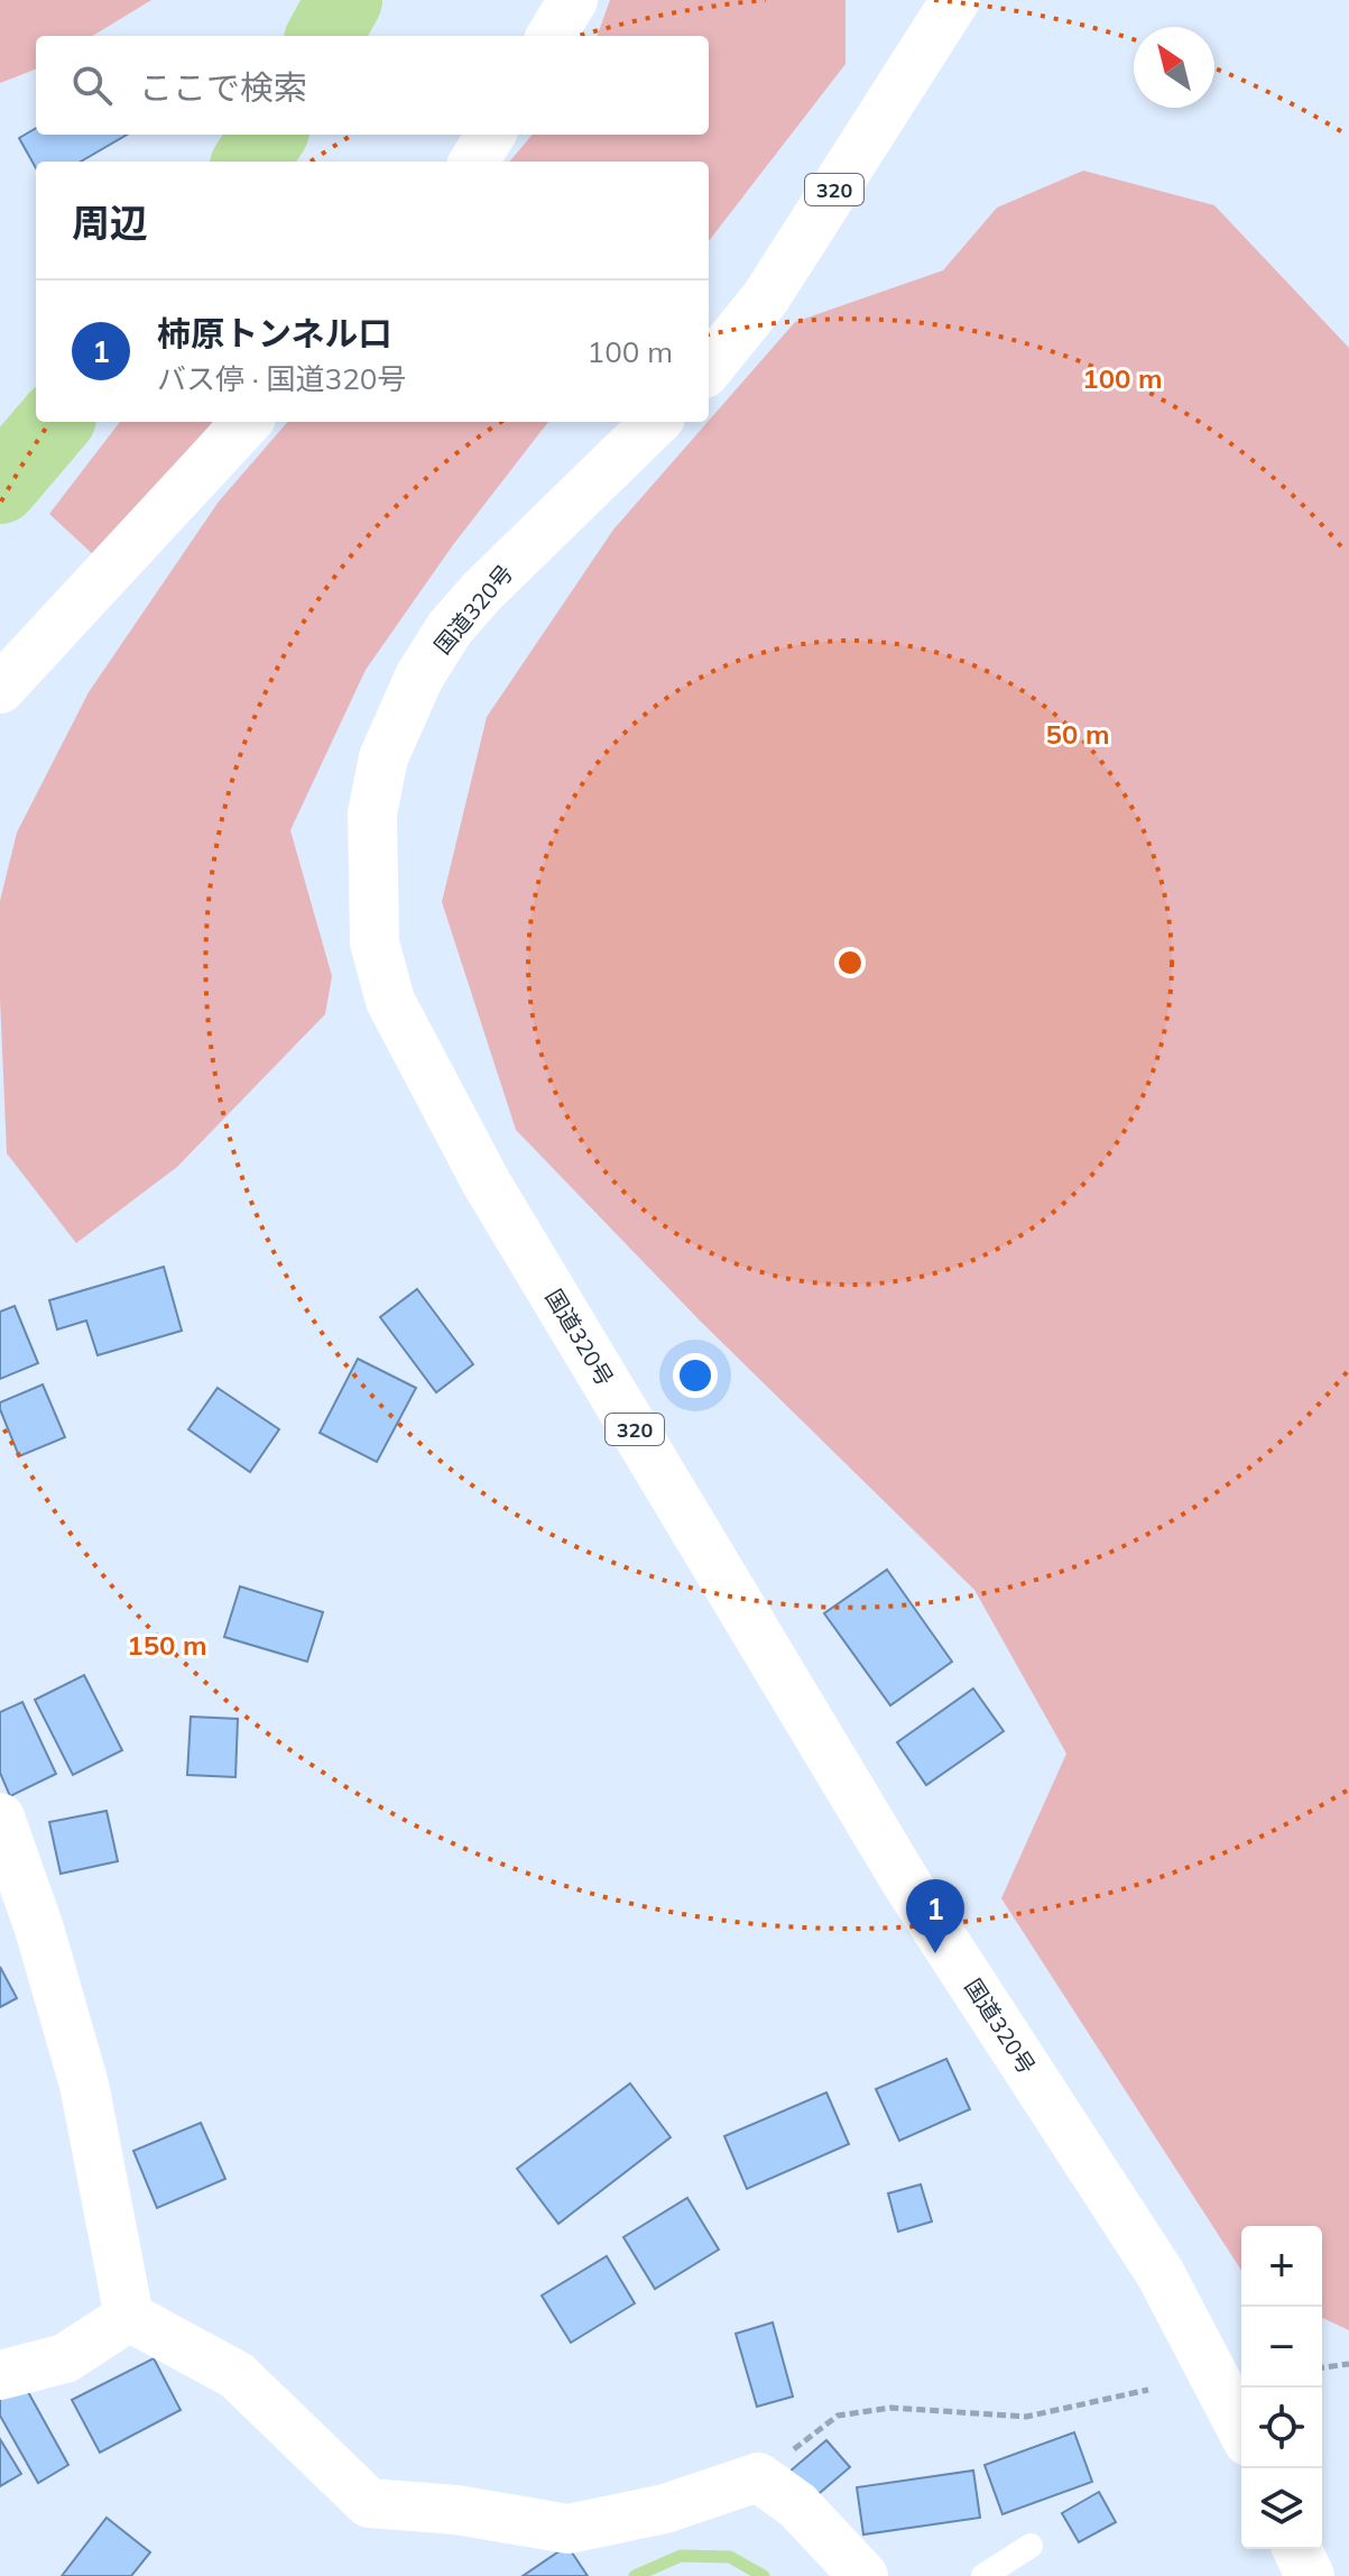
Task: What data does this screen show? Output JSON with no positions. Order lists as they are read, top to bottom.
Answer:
{
  "streets": {
    "main road": ["320", "国道320号"]
  },
  "north": "top left",
  "page": {
    "search": "ここで検索",
    "heading": "周辺",
    "list": [
      {
        "mark": "1",
        "name": "柿原トンネル口",
        "note": "バス停 · 国道320号",
        "value": "100 m"
      }
    ],
    "pins": "1",
    "map_buttons": ["+", "−"]
  },
  "rings": ["100 m", "50 m", "150 m"]
}
